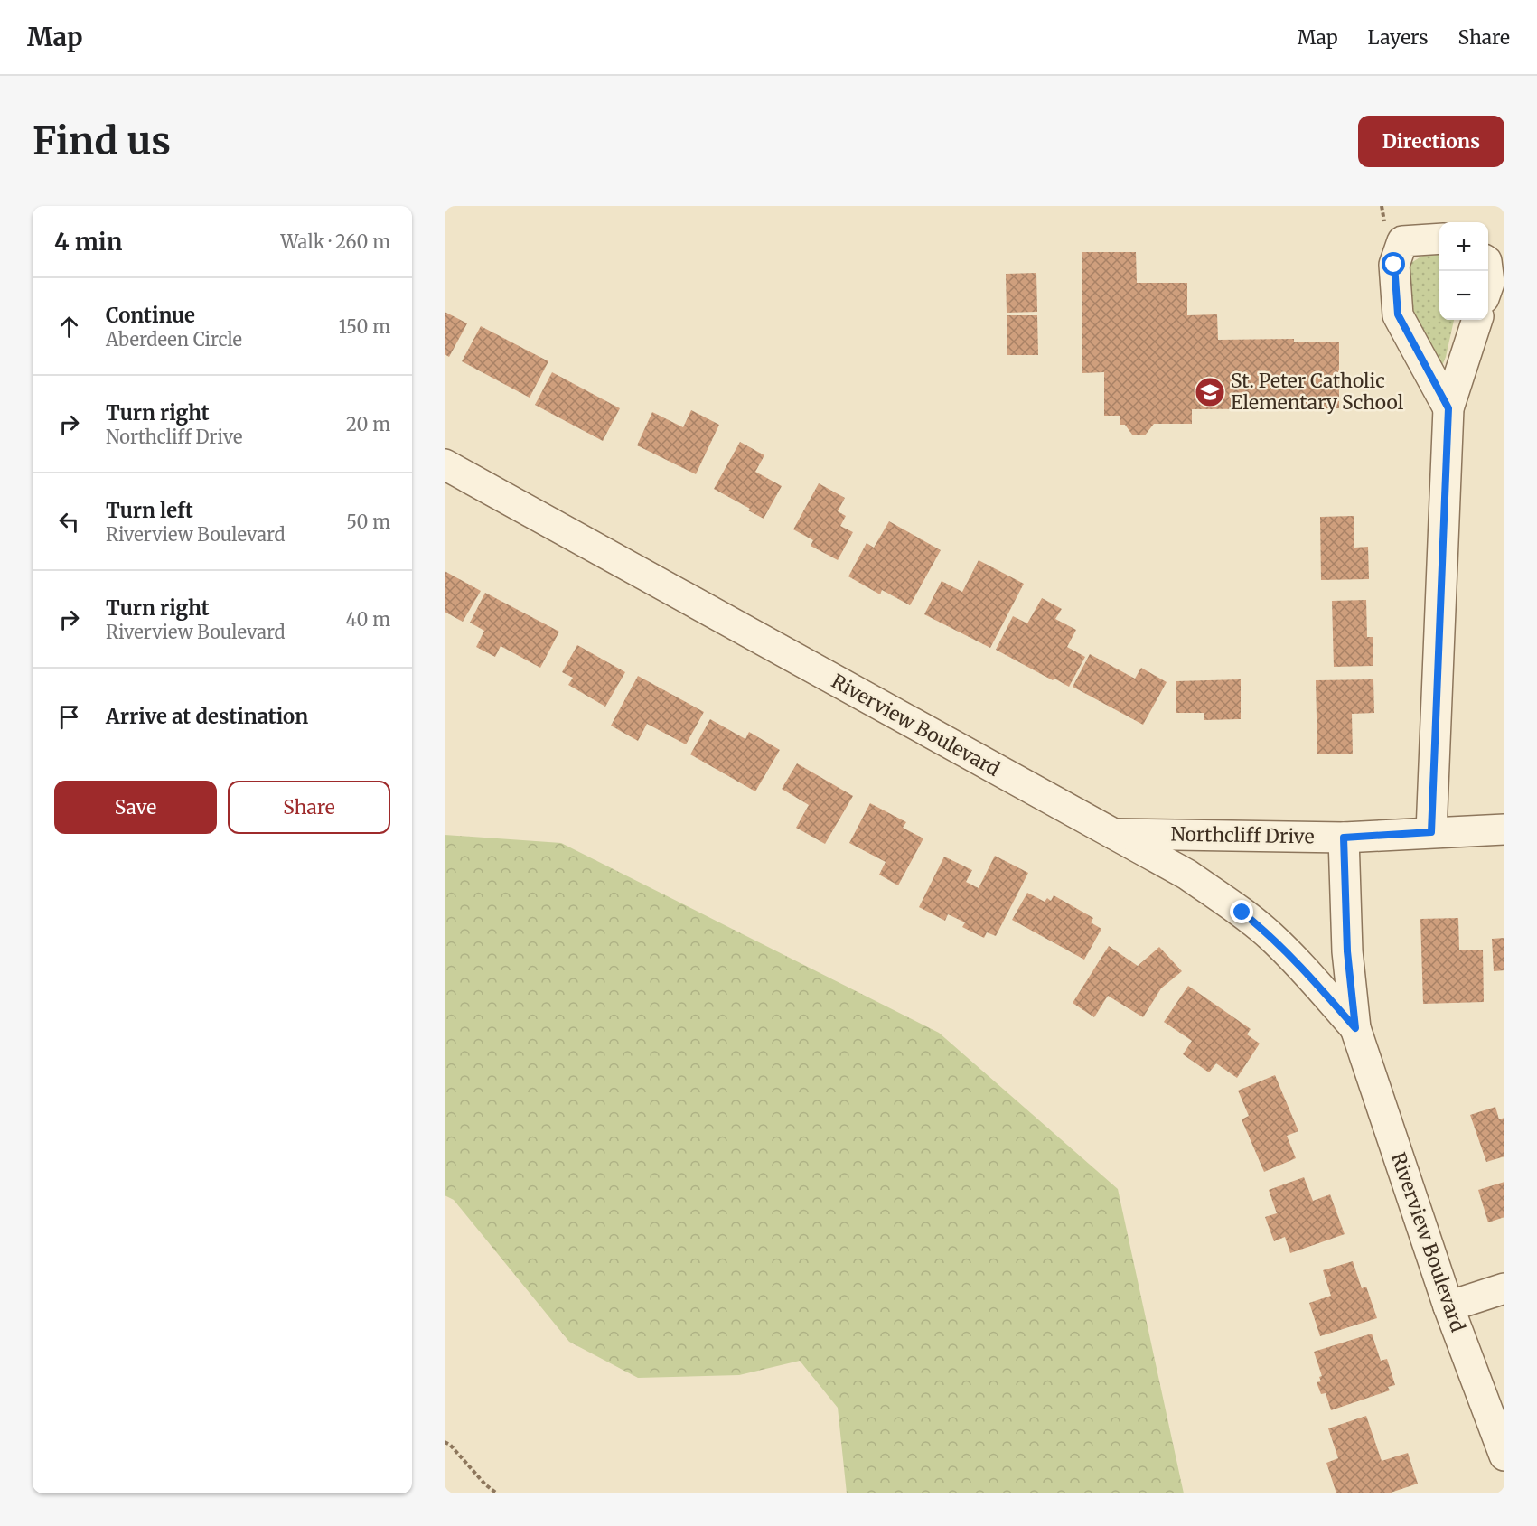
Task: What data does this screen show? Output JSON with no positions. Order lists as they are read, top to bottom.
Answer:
{
  "streets": {
    "street": ["Riverview Boulevard", "Northcliff Drive"]
  },
  "crossings": [
    ["Riverview Boulevard", "Northcliff Drive"]
  ],
  "places": {
    "school or university": ["St. Peter Catholic Elementary School"]
  },
  "page": {
    "header": "Map",
    "nav": ["Map", "Layers", "Share"],
    "buttons": [
      "Directions",
      ["Save", "Share"]
    ],
    "title": "Find us",
    "heading": ["4 min", "Walk · 260 m"],
    "map_buttons": ["+", "−"],
    "list": [
      ["Continue", "Aberdeen Circle", "150 m"],
      ["Turn right", "Northcliff Drive", "20 m"],
      ["Turn left", "Riverview Boulevard", "50 m"],
      ["Turn right", "Riverview Boulevard", "40 m"],
      "Arrive at destination"
    ]
  }
}
